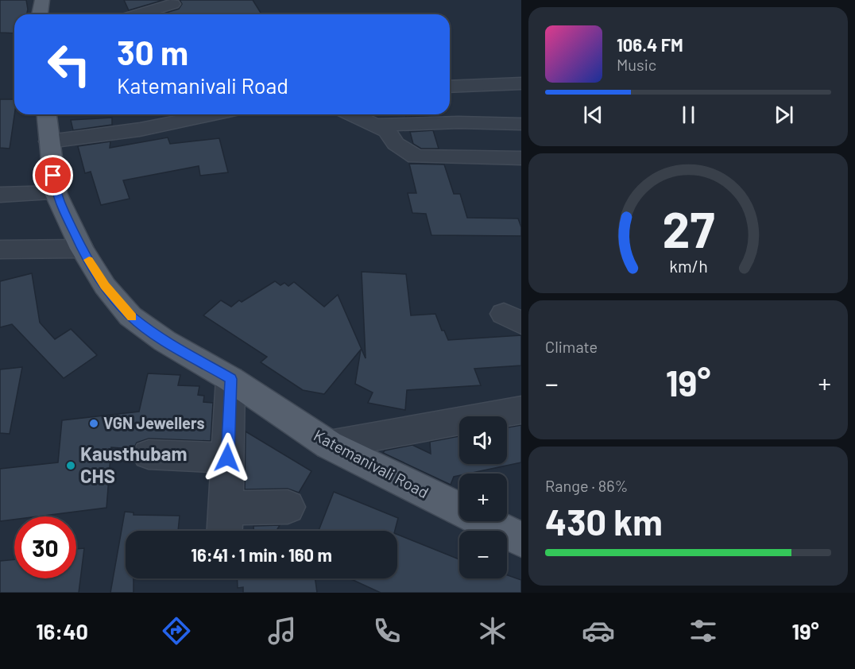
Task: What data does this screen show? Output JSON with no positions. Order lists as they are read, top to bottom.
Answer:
{
  "streets": {
    "main road": ["Katemanivali Road"]
  },
  "places": ["VGN Jewellers", "Kausthubam CHS"],
  "page": {
    "turn": ["30 m", "Katemanivali Road"],
    "song": ["106.4 FM", "Music"],
    "tile": [
      "Climate",
      ["Range · 86%", "430 km"]
    ],
    "heat": ["−", "19°", "+"],
    "map_buttons": ["+", "−"],
    "limit": "30",
    "trip": "16:41 · 1 min · 160 m",
    "tabs": ["16:40", "19°"],
    "gauge": ["27", "km/h"]
  }
}
